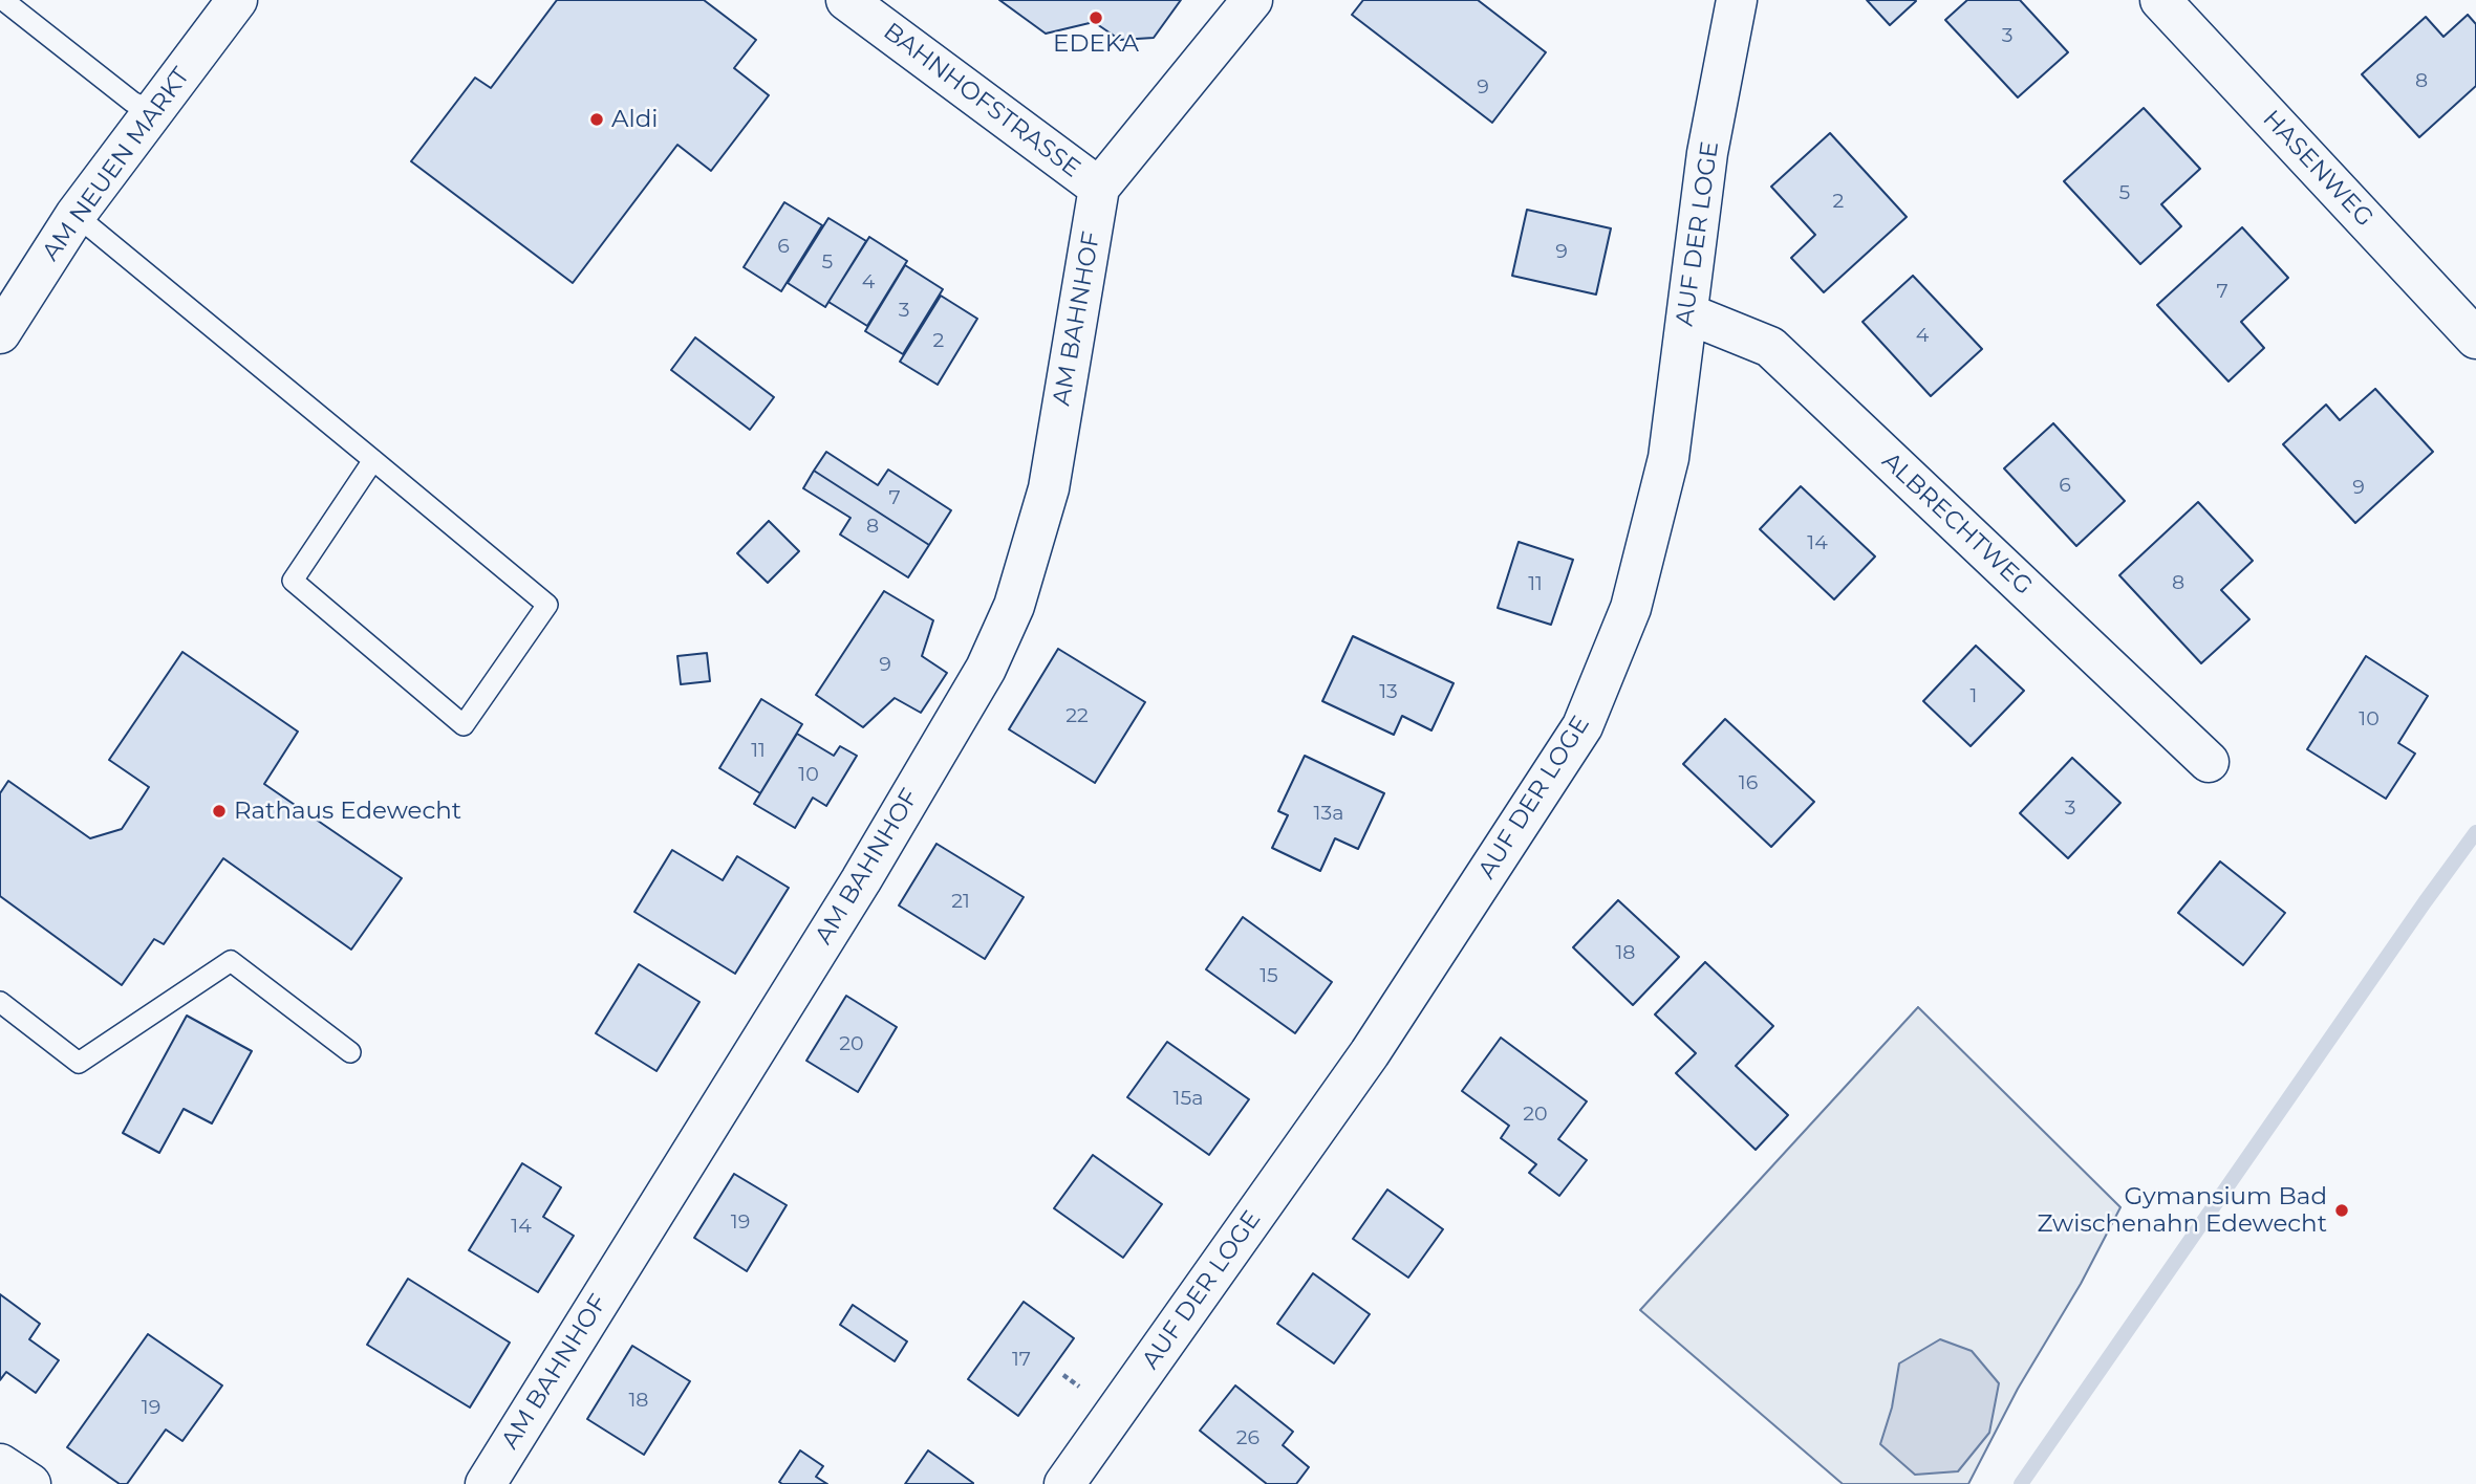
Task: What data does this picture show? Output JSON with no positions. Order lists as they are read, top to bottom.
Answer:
{
  "streets": {
    "street": [
      "BAHNHOFSTRASSE",
      "AM NEUEN MARKT",
      "HASENWEG",
      "AUF DER LOGE",
      "AM BAHNHOF",
      "ALBRECHTWEG"
    ]
  },
  "crossings": [
    ["BAHNHOFSTRASSE", "AM BAHNHOF"],
    ["AUF DER LOGE", "ALBRECHTWEG"]
  ],
  "places": [
    "EDEKA",
    "Aldi",
    "Rathaus Edewecht",
    "Gymansium Bad Zwischenahn Edewecht"
  ],
  "house_numbers": [
    "3",
    "8",
    "9",
    "5",
    "2",
    "6",
    "9",
    "5",
    "4",
    "7",
    "3",
    "4",
    "2",
    "6",
    "9",
    "7",
    "8",
    "14",
    "8",
    "11",
    "9",
    "13",
    "1",
    "22",
    "10",
    "11",
    "10",
    "16",
    "3",
    "13a",
    "21",
    "18",
    "15",
    "20",
    "15a",
    "20",
    "19",
    "14",
    "17",
    "18",
    "19",
    "26"
  ]
}
